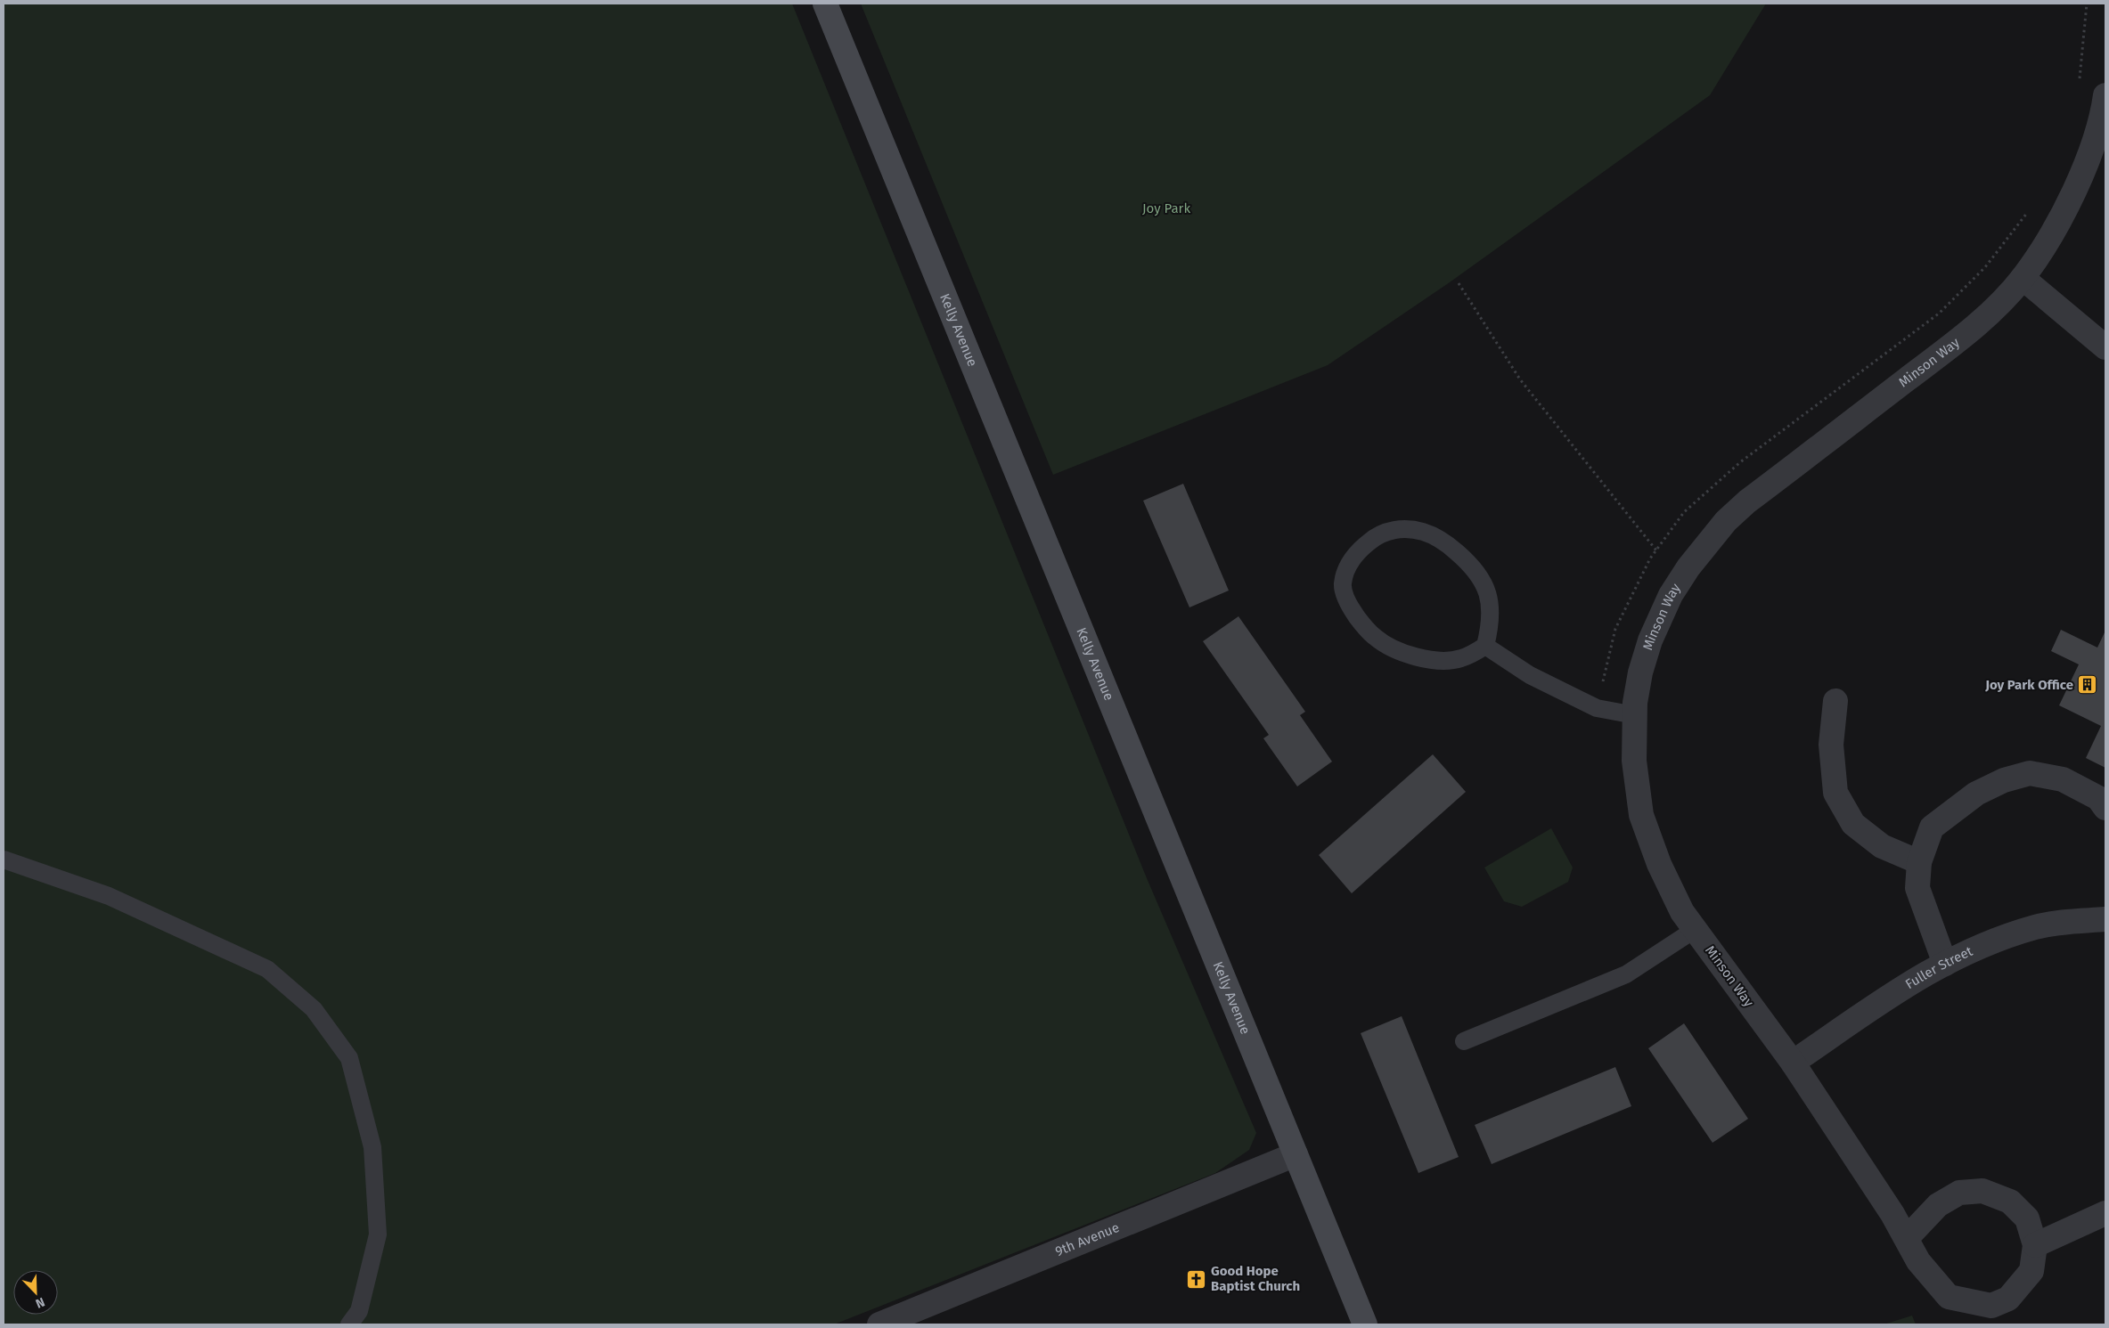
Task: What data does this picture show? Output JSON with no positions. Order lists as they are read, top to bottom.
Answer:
{
  "streets": {
    "main road": ["Kelly Avenue"],
    "street": ["Minson Way", "Fuller Street", "9th Avenue"]
  },
  "crossings": [
    ["Kelly Avenue", "9th Avenue"],
    ["Minson Way", "Fuller Street"]
  ],
  "parks": ["Joy Park"],
  "places": {
    "building": ["Joy Park Office"],
    "church": ["Good Hope Baptist Church"]
  },
  "north": "bottom right"
}
